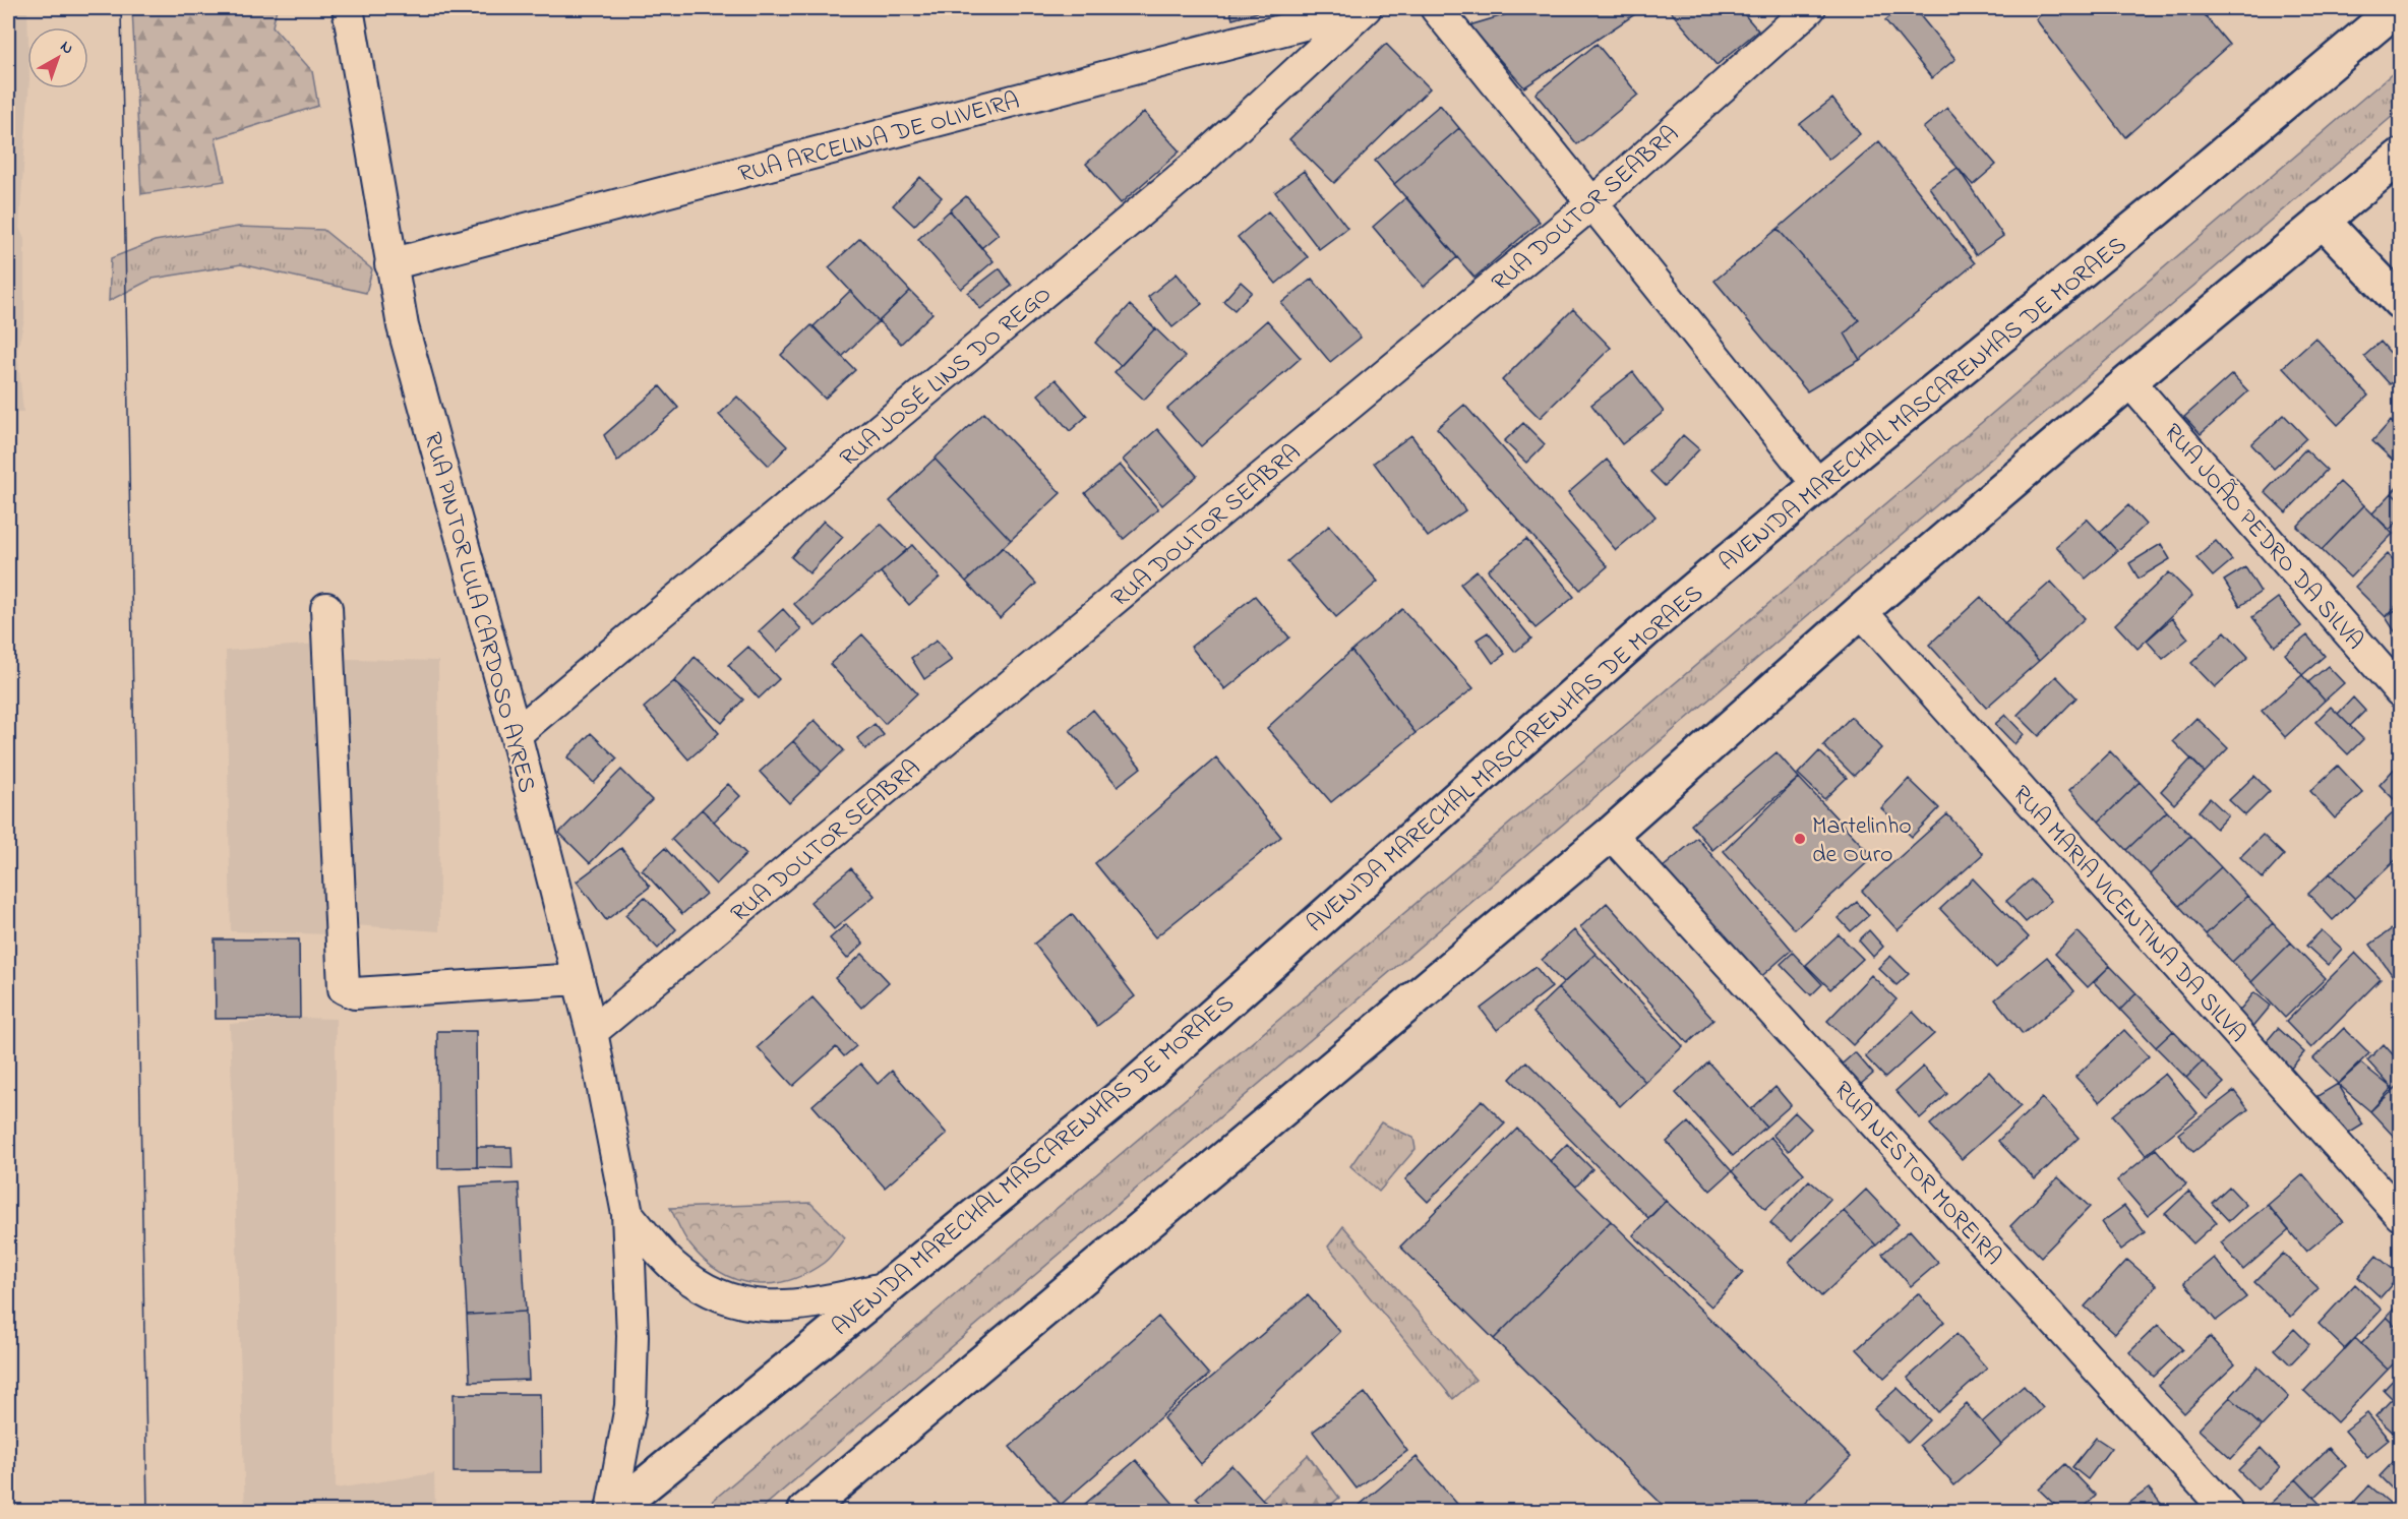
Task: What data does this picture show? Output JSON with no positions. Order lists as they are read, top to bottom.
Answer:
{
  "streets": {
    "main road": ["AVENIDA MARECHAL MASCARENHAS DE MORAES"],
    "street": [
      "RUA ARCELINA DE OLIVEIRA",
      "RUA DOUTOR SEABRA",
      "RUA JOSÉ LINS DO REGO",
      "RUA JOÃO PEDRO DA SILVA",
      "RUA PINTOR LULA CARDOSO AYRES",
      "RUA MARIA VICENTINA DA SILVA",
      "RUA NESTOR MOREIRA"
    ]
  },
  "crossings": [
    ["RUA ARCELINA DE OLIVEIRA", "RUA JOSÉ LINS DO REGO"],
    ["RUA ARCELINA DE OLIVEIRA", "RUA PINTOR LULA CARDOSO AYRES"],
    ["RUA DOUTOR SEABRA", "RUA PINTOR LULA CARDOSO AYRES"],
    ["RUA JOSÉ LINS DO REGO", "RUA PINTOR LULA CARDOSO AYRES"],
    ["AVENIDA MARECHAL MASCARENHAS DE MORAES", "RUA PINTOR LULA CARDOSO AYRES"]
  ],
  "places": ["Martelinho de Ouro"],
  "north": "top right"
}
